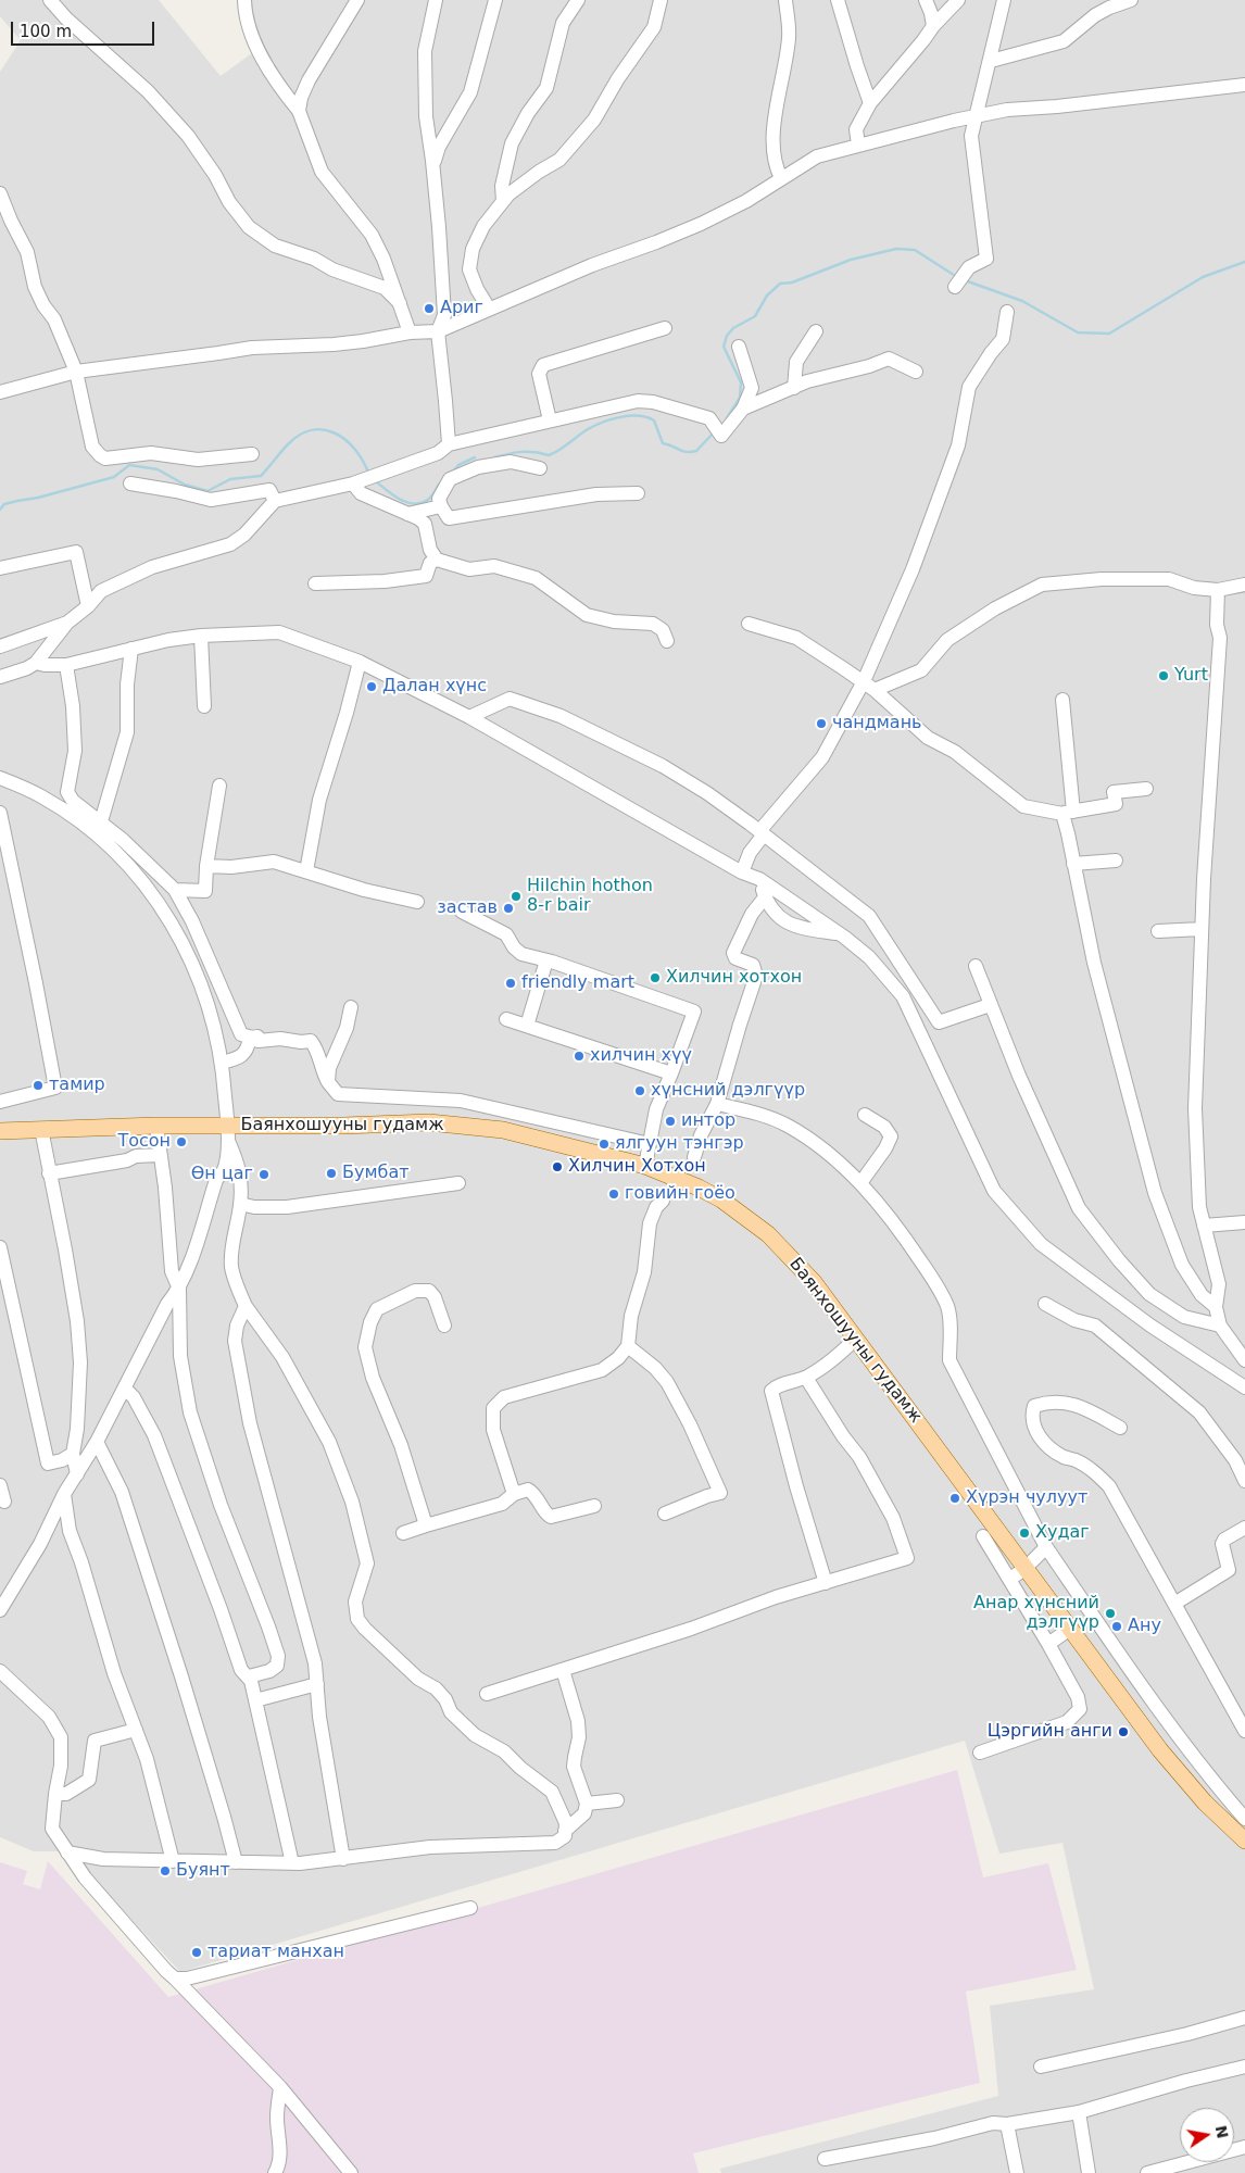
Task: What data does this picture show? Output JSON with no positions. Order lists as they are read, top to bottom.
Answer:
{
  "streets": {
    "main road": ["Баянхошууны гудамж"]
  },
  "places": [
    "Ариг",
    "Yurt",
    "Далан хүнс",
    "чандмань",
    "Hilchin hothon 8-r bair",
    "застав",
    "Хилчин хотхон",
    "friendly mart",
    "хилчин хүү",
    "тамир",
    "хүнсний дэлгүүр",
    "интор",
    "Тосон",
    "ялгуун тэнгэр",
    "Хилчин Хотхон",
    "Бумбат",
    "Өн цаг",
    "говийн гоёо",
    "Хүрэн чулуут",
    "Худаг",
    "Анар хүнсний дэлгүүр",
    "Ану",
    "Цэргийн анги",
    "Буянт",
    "тариат манхан"
  ],
  "scale_bar": "100 m",
  "north": "right"
}
